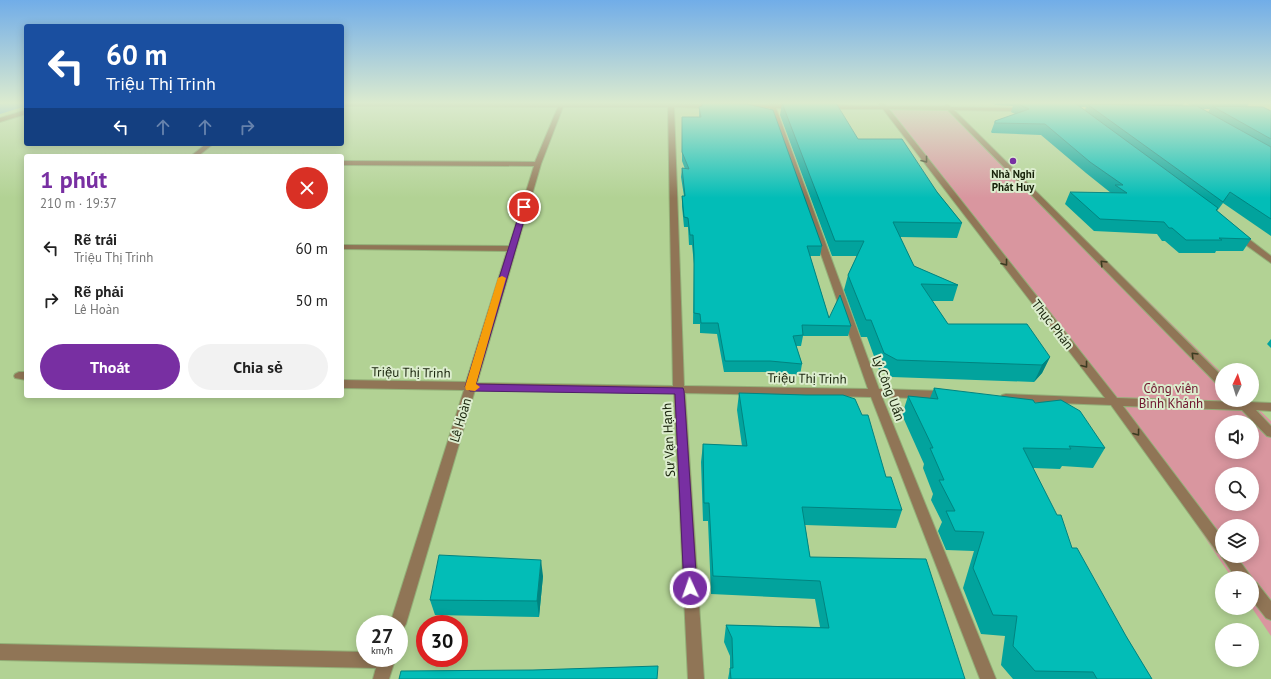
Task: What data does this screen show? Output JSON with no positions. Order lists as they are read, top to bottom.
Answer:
{
  "streets": {
    "street": [
      "Thục Phán",
      "Triệu Thị Trinh",
      "Lý Công Uẩn",
      "Lê Hoàn",
      "Sư Vạn Hạnh"
    ]
  },
  "crossings": [
    ["Triệu Thị Trinh", "Lý Công Uẩn"],
    ["Triệu Thị Trinh", "Lê Hoàn"],
    ["Triệu Thị Trinh", "Sư Vạn Hạnh"]
  ],
  "parks": ["Công viên Bình Khánh"],
  "places": ["Nhà Nghỉ Phát Huy"],
  "north": "top",
  "page": {
    "turn": ["60 m", "Triệu Thị Trinh"],
    "heading": ["1 phút", "210 m · 19:37"],
    "list": [
      {
        "name": "Rẽ trái",
        "note": "Triệu Thị Trinh",
        "value": "60 m"
      },
      {
        "name": "Rẽ phải",
        "note": "Lê Hoàn",
        "value": "50 m"
      }
    ],
    "buttons": ["Thoát", "Chia sẻ"],
    "map_buttons": ["+", "−"],
    "speed": "27 km/h",
    "limit": "30"
  }
}
